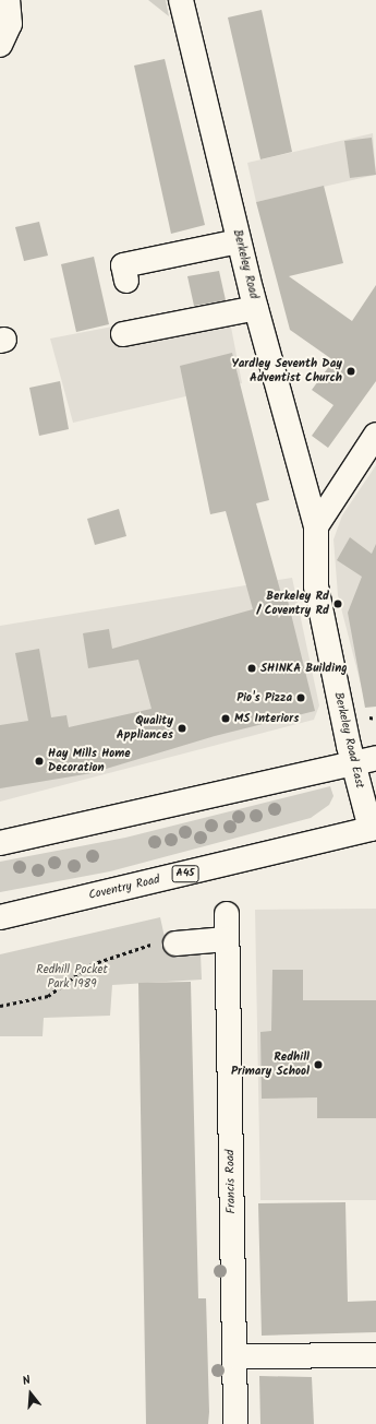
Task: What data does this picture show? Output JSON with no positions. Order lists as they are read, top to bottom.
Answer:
{
  "streets": {
    "main road": [
      "Berkeley Road",
      "Berkeley Road East",
      "A45",
      "Coventry Road",
      "Francis Road"
    ]
  },
  "crossings": [
    ["Berkeley Road", "Berkeley Road East"],
    ["Berkeley Road East", "Coventry Road"]
  ],
  "parks": ["Redhill Pocket Park 1989"],
  "places": [
    "Yardley Seventh Day Adventist Church",
    "Berkeley Rd / Coventry Rd",
    "SHINKA Building",
    "Pio's Pizza",
    "MS Interiors",
    "Quality Appliances",
    "Hay Mills Home Decoration",
    "Redhill Primary School"
  ],
  "north": "top"
}
